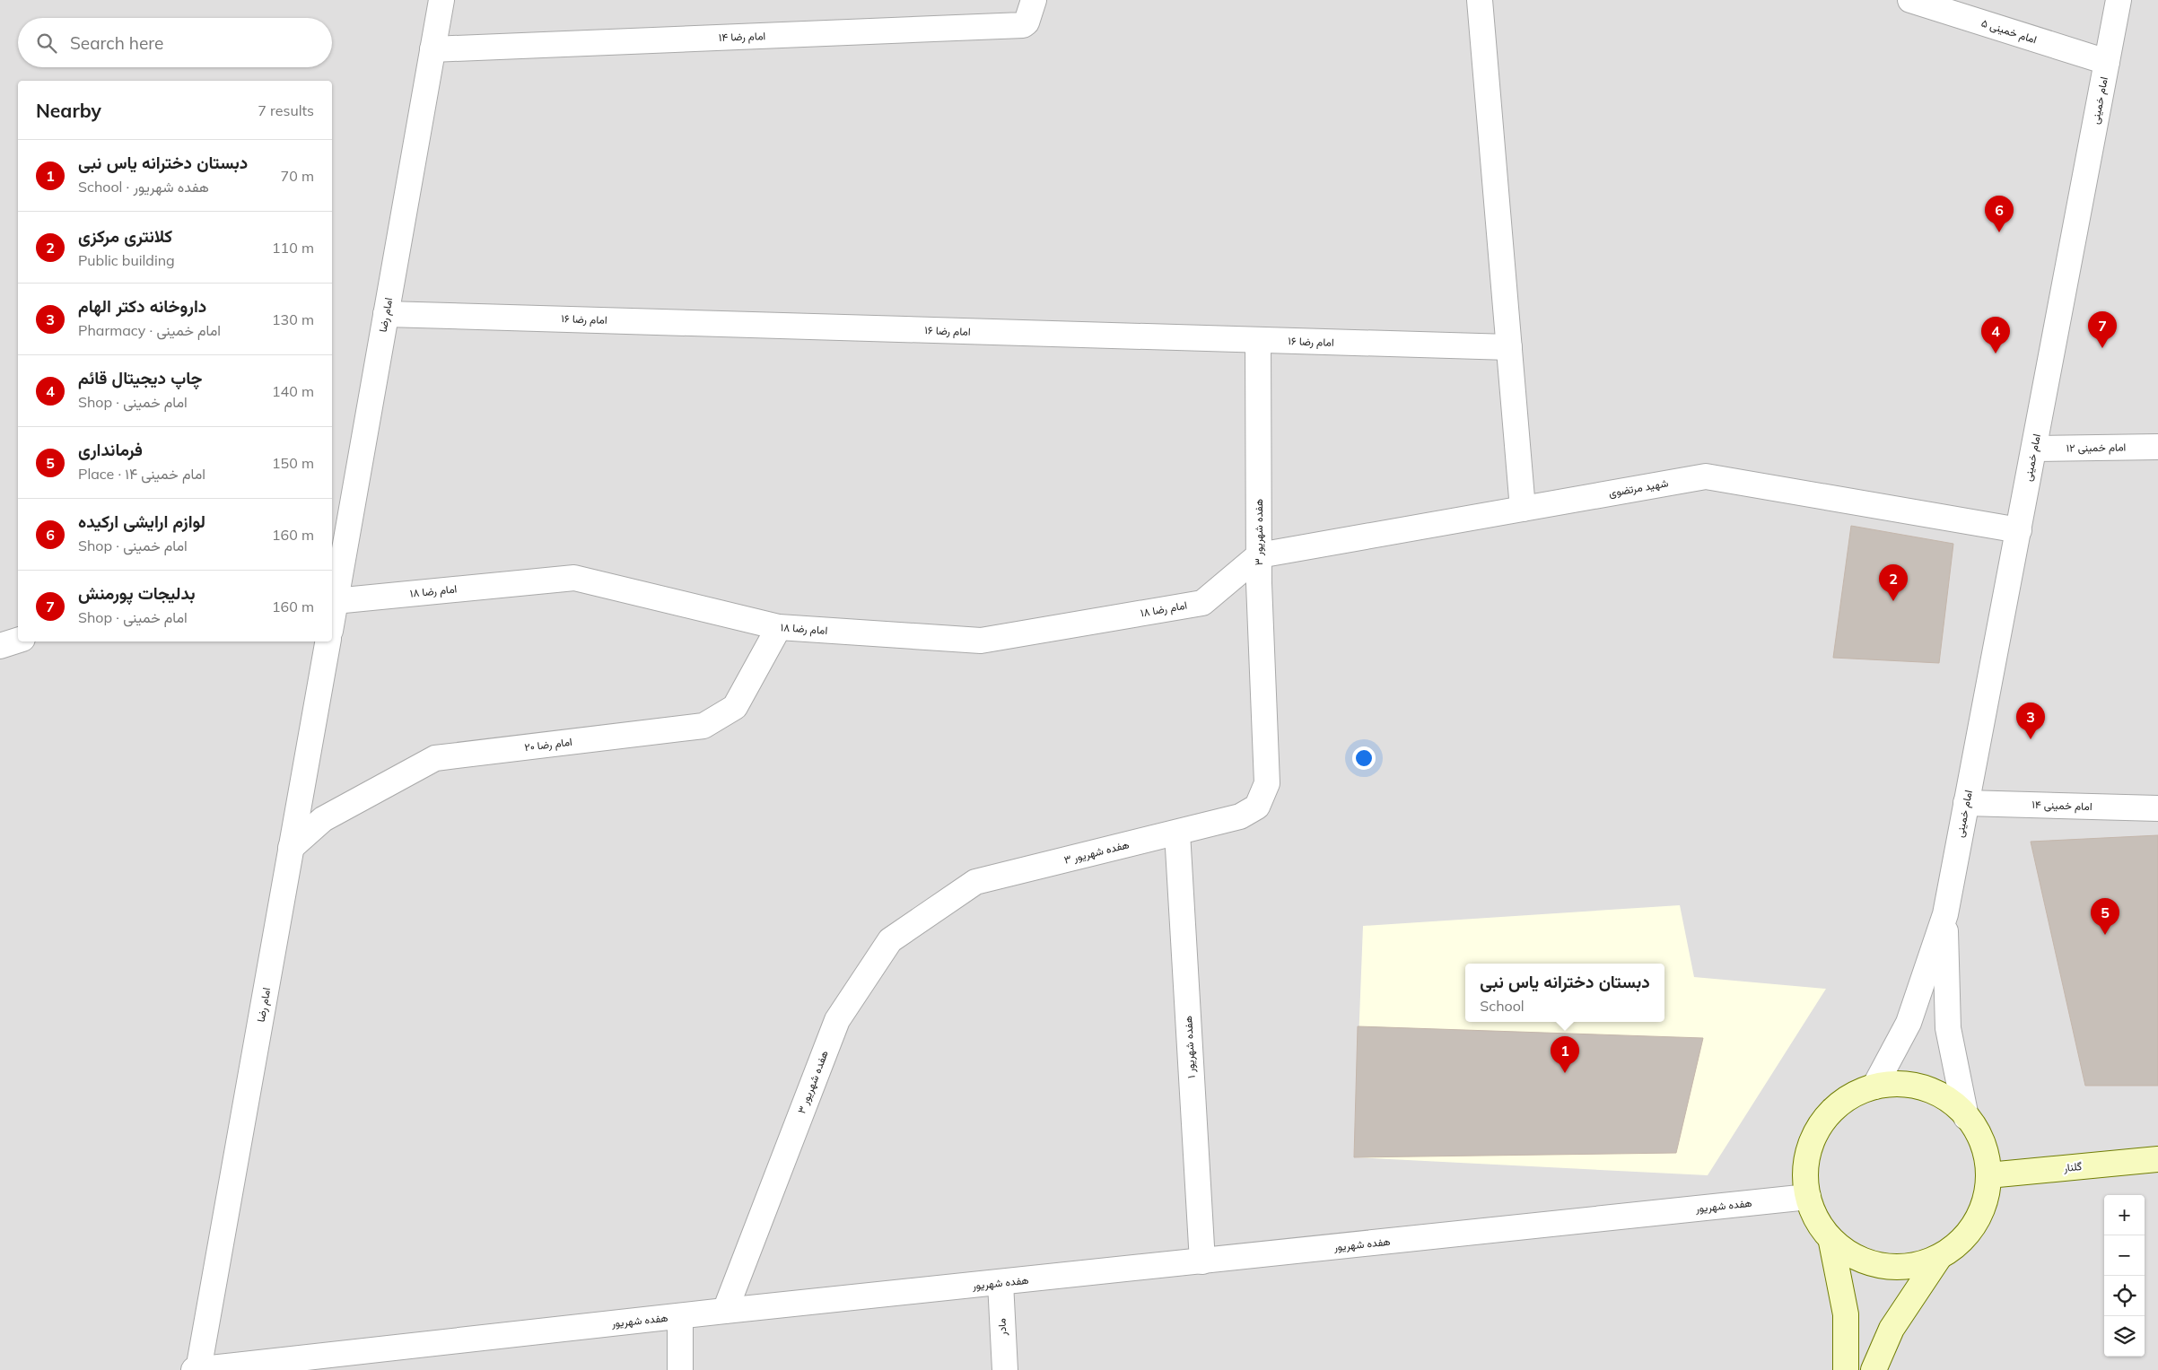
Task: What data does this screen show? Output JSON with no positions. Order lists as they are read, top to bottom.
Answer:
{
  "streets": {
    "main road": ["گلنار"],
    "street": [
      "امام خمینی ۵",
      "امام رضا ۱۴",
      "امام خمینی",
      "امام رضا",
      "امام رضا ۱۶",
      "امام خمینی ۱۲",
      "شهید مرتضوی",
      "هفده شهریور ۳",
      "امام رضا ۱۸",
      "امام رضا ۲۰",
      "امام خمینی ۱۴",
      "هفده شهریور ۱",
      "هفده شهریور",
      "مادر"
    ]
  },
  "crossings": [
    ["امام خمینی ۵", "امام خمینی"],
    ["امام رضا ۱۴", "امام رضا"],
    ["امام خمینی", "امام خمینی ۱۲"],
    ["امام خمینی", "شهید مرتضوی"],
    ["امام خمینی", "امام خمینی ۱۴"],
    ["امام رضا", "امام رضا ۱۶"],
    ["امام رضا", "امام رضا ۱۸"],
    ["امام رضا", "امام رضا ۲۰"],
    ["امام رضا", "هفده شهریور"],
    ["امام رضا ۱۶", "هفده شهریور ۳"],
    ["شهید مرتضوی", "هفده شهریور ۳"],
    ["شهید مرتضوی", "امام رضا ۱۸"],
    ["هفده شهریور ۳", "امام رضا ۱۸"],
    ["هفده شهریور ۳", "هفده شهریور ۱"],
    ["هفده شهریور ۳", "هفده شهریور"],
    ["امام رضا ۱۸", "امام رضا ۲۰"],
    ["هفده شهریور ۱", "هفده شهریور"],
    ["هفده شهریور", "مادر"]
  ],
  "page": {
    "search": "Search here",
    "heading": ["Nearby", "7 results"],
    "list": [
      {
        "mark": "1",
        "name": "دبستان دخترانه یاس نبی",
        "note": "School · هفده شهریور",
        "value": "70 m"
      },
      {
        "mark": "2",
        "name": "کلانتری مرکزی",
        "note": "Public building",
        "value": "110 m"
      },
      {
        "mark": "3",
        "name": "داروخانه دکتر الهام",
        "note": "Pharmacy · امام خمینی",
        "value": "130 m"
      },
      {
        "mark": "4",
        "name": "چاپ دیجیتال قائم",
        "note": "Shop · امام خمینی",
        "value": "140 m"
      },
      {
        "mark": "5",
        "name": "فرمانداری",
        "note": "Place · امام خمینی ۱۴",
        "value": "150 m"
      },
      {
        "mark": "6",
        "name": "لوازم ارایشی ارکیده",
        "note": "Shop · امام خمینی",
        "value": "160 m"
      },
      {
        "mark": "7",
        "name": "بدلیجات پورمنش",
        "note": "Shop · امام خمینی",
        "value": "160 m"
      }
    ],
    "pins": [
      "6",
      "7",
      "4",
      "2",
      "3",
      "5",
      "1"
    ],
    "popup": ["دبستان دخترانه یاس نبی", "School"],
    "map_buttons": ["+", "−"]
  }
}
